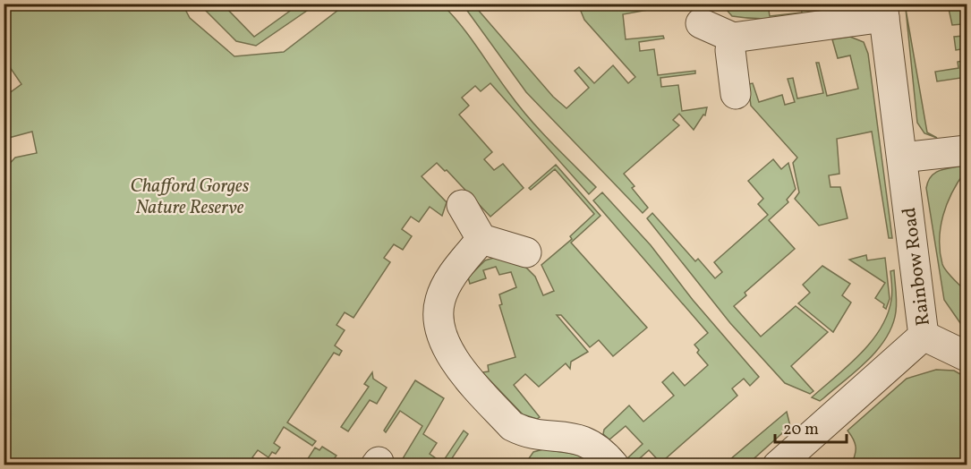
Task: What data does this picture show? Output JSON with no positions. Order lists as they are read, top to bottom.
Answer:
{
  "streets": {
    "street": ["Rainbow Road"]
  },
  "parks": ["Chafford Gorges Nature Reserve"],
  "scale_bar": "20 m"
}
